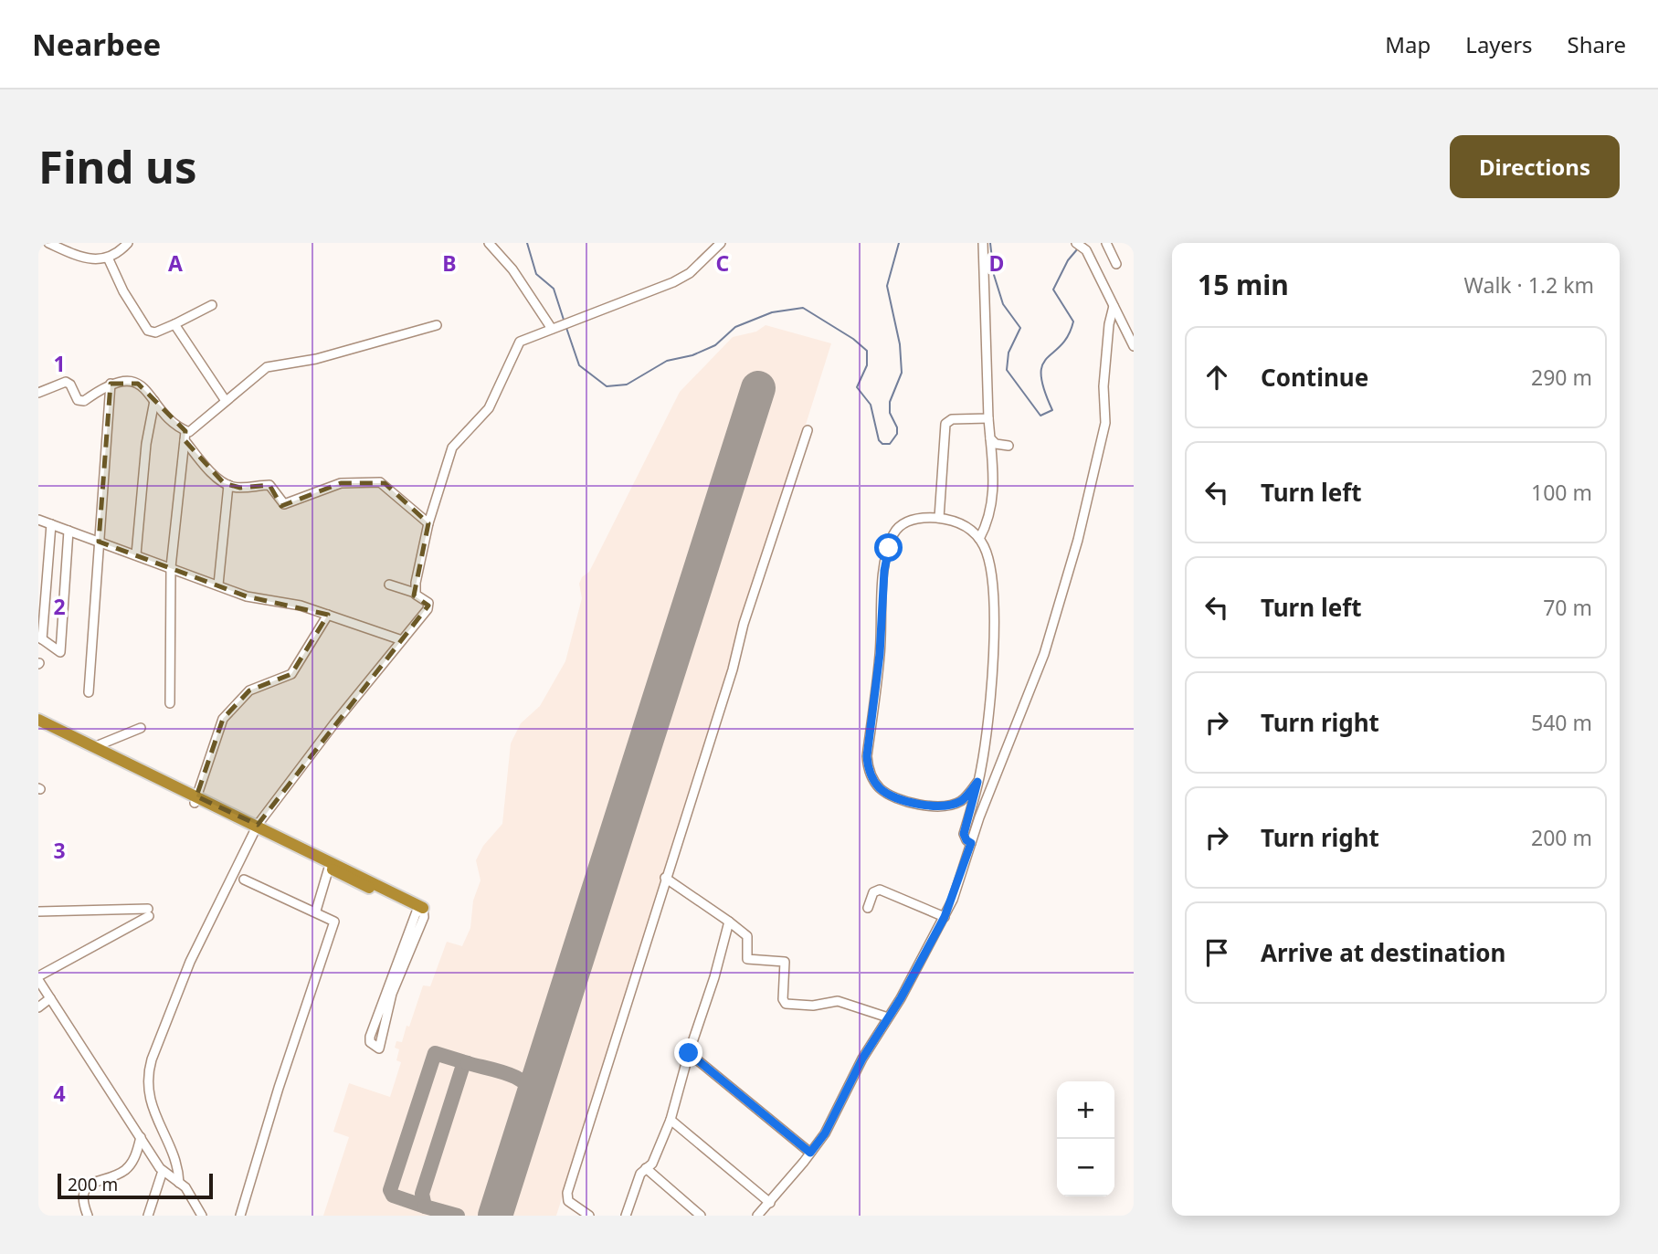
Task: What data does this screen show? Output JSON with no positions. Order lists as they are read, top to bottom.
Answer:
{
  "scale_bar": "200 m",
  "page": {
    "header": "Nearbee",
    "nav": ["Map", "Layers", "Share"],
    "buttons": "Directions",
    "title": "Find us",
    "heading": ["15 min", "Walk · 1.2 km"],
    "list": [
      ["Continue", "290 m"],
      ["Turn left", "100 m"],
      ["Turn left", "70 m"],
      ["Turn right", "540 m"],
      ["Turn right", "200 m"],
      "Arrive at destination"
    ],
    "map_buttons": ["+", "−"],
    "scale": "200 m"
  },
  "grid": {
    "columns": [
      "A",
      "B",
      "C",
      "D"
    ],
    "rows": [
      "1",
      "2",
      "3",
      "4"
    ]
  }
}
